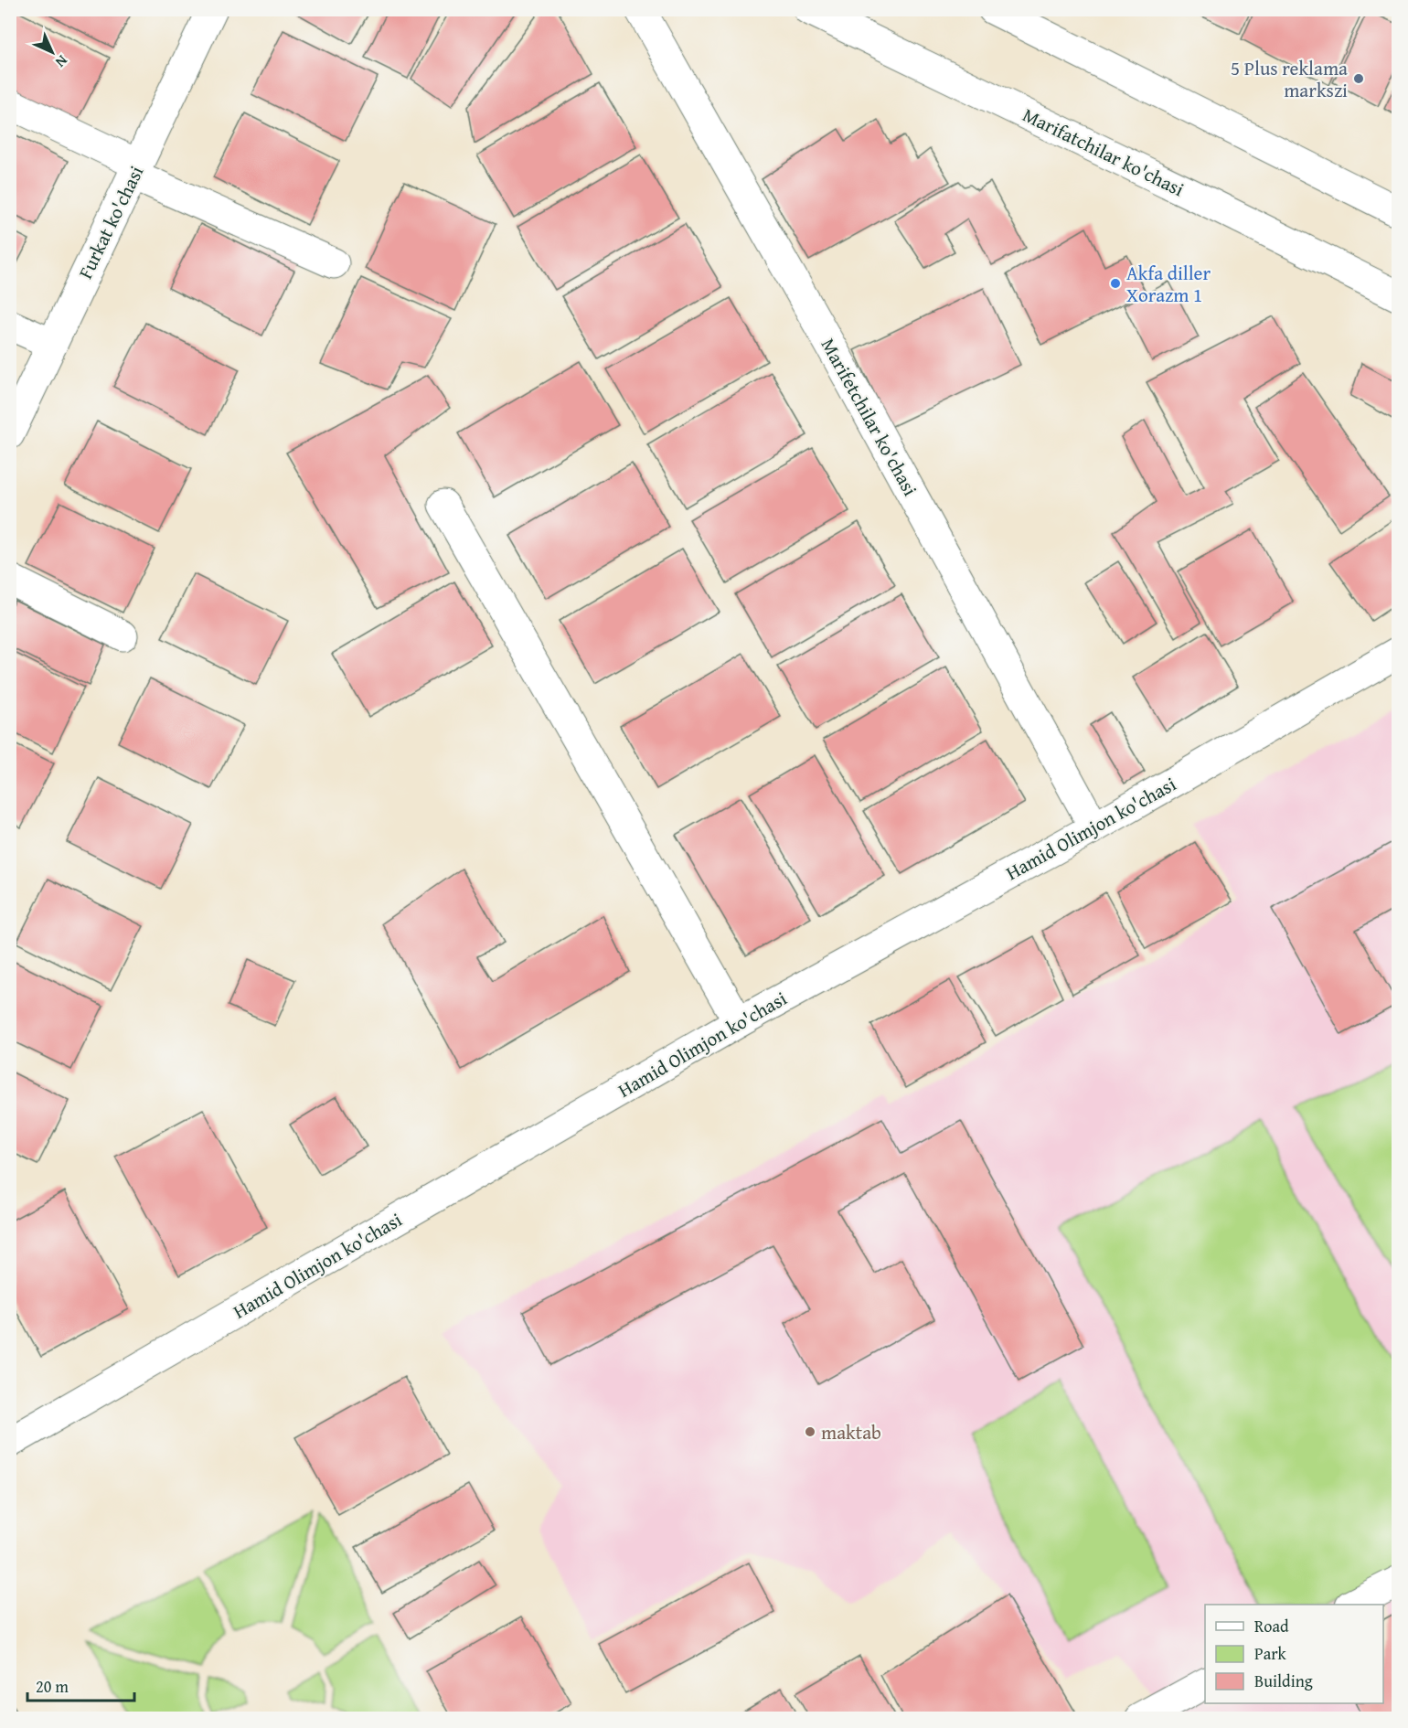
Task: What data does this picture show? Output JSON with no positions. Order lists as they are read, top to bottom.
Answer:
{
  "streets": {
    "street": [
      "Marifatchilar ko'chasi",
      "Furkat ko'chasi",
      "Marifetchilar ko'chasi",
      "Hamid Olimjon ko'chasi"
    ]
  },
  "crossings": [
    ["Marifetchilar ko'chasi", "Hamid Olimjon ko'chasi"]
  ],
  "places": ["5 Plus reklama markszi", "Akfa diller Xorazm 1", "maktab"],
  "legend": ["Road", "Park", "Building"],
  "scale_bar": "20 m",
  "north": "bottom right"
}
